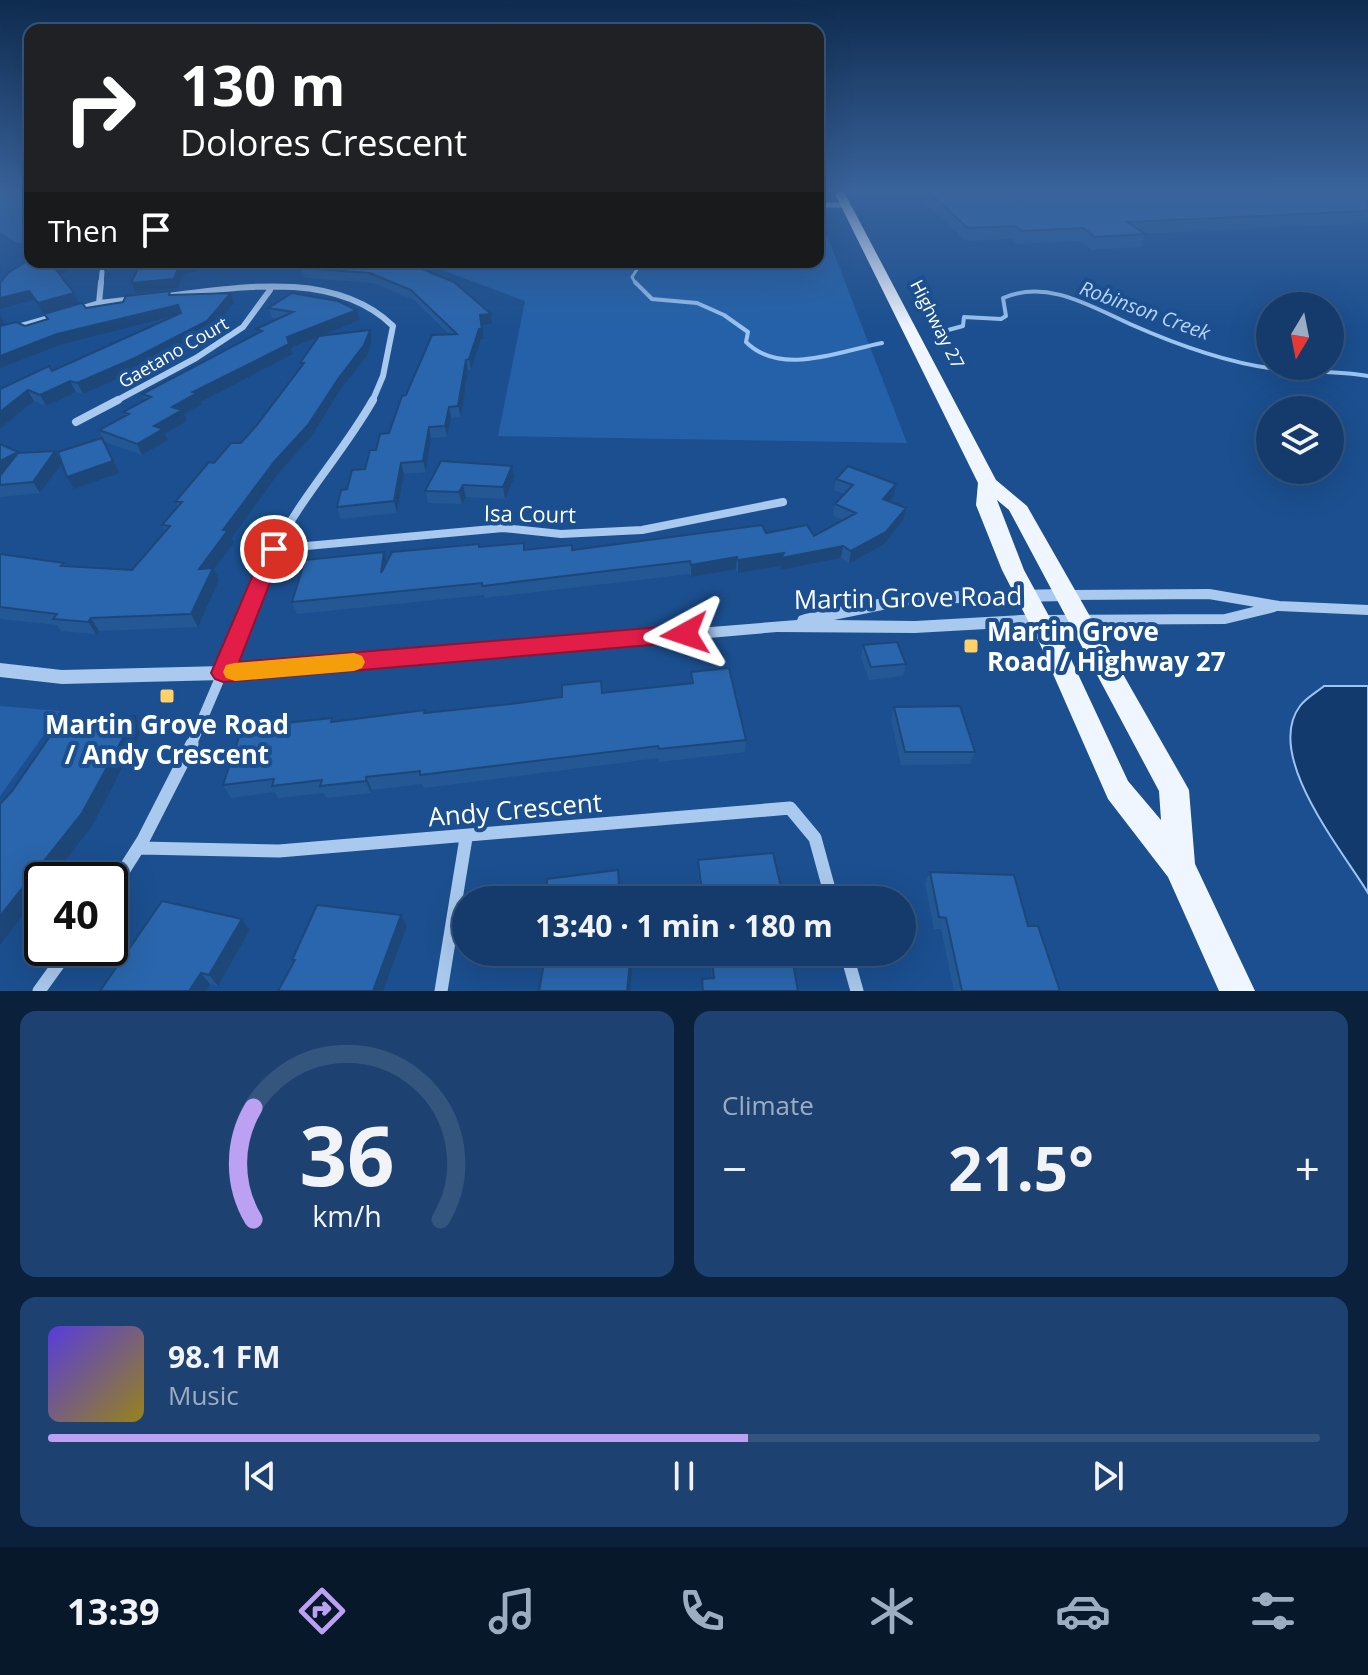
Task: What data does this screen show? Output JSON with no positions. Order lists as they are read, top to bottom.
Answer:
{
  "streets": {
    "main road": ["Highway 27"],
    "street": [
      "Gaetano Court",
      "Isa Court",
      "Martin Grove Road",
      "Andy Crescent"
    ]
  },
  "crossings": [
    ["Highway 27", "Martin Grove Road"]
  ],
  "water": ["Robinson Creek"],
  "places": {
    "transit": ["Martin Grove Road / Highway 27", "Martin Grove Road / Andy Crescent"]
  },
  "north": "bottom",
  "page": {
    "turn": ["130 m", "Dolores Crescent"],
    "then": "Then",
    "limit": "40",
    "trip": "13:40 · 1 min · 180 m",
    "tile": "Climate",
    "heat": ["−", "21.5°", "+"],
    "song": ["98.1 FM", "Music"],
    "tabs": "13:39",
    "gauge": ["36", "km/h"]
  }
}
